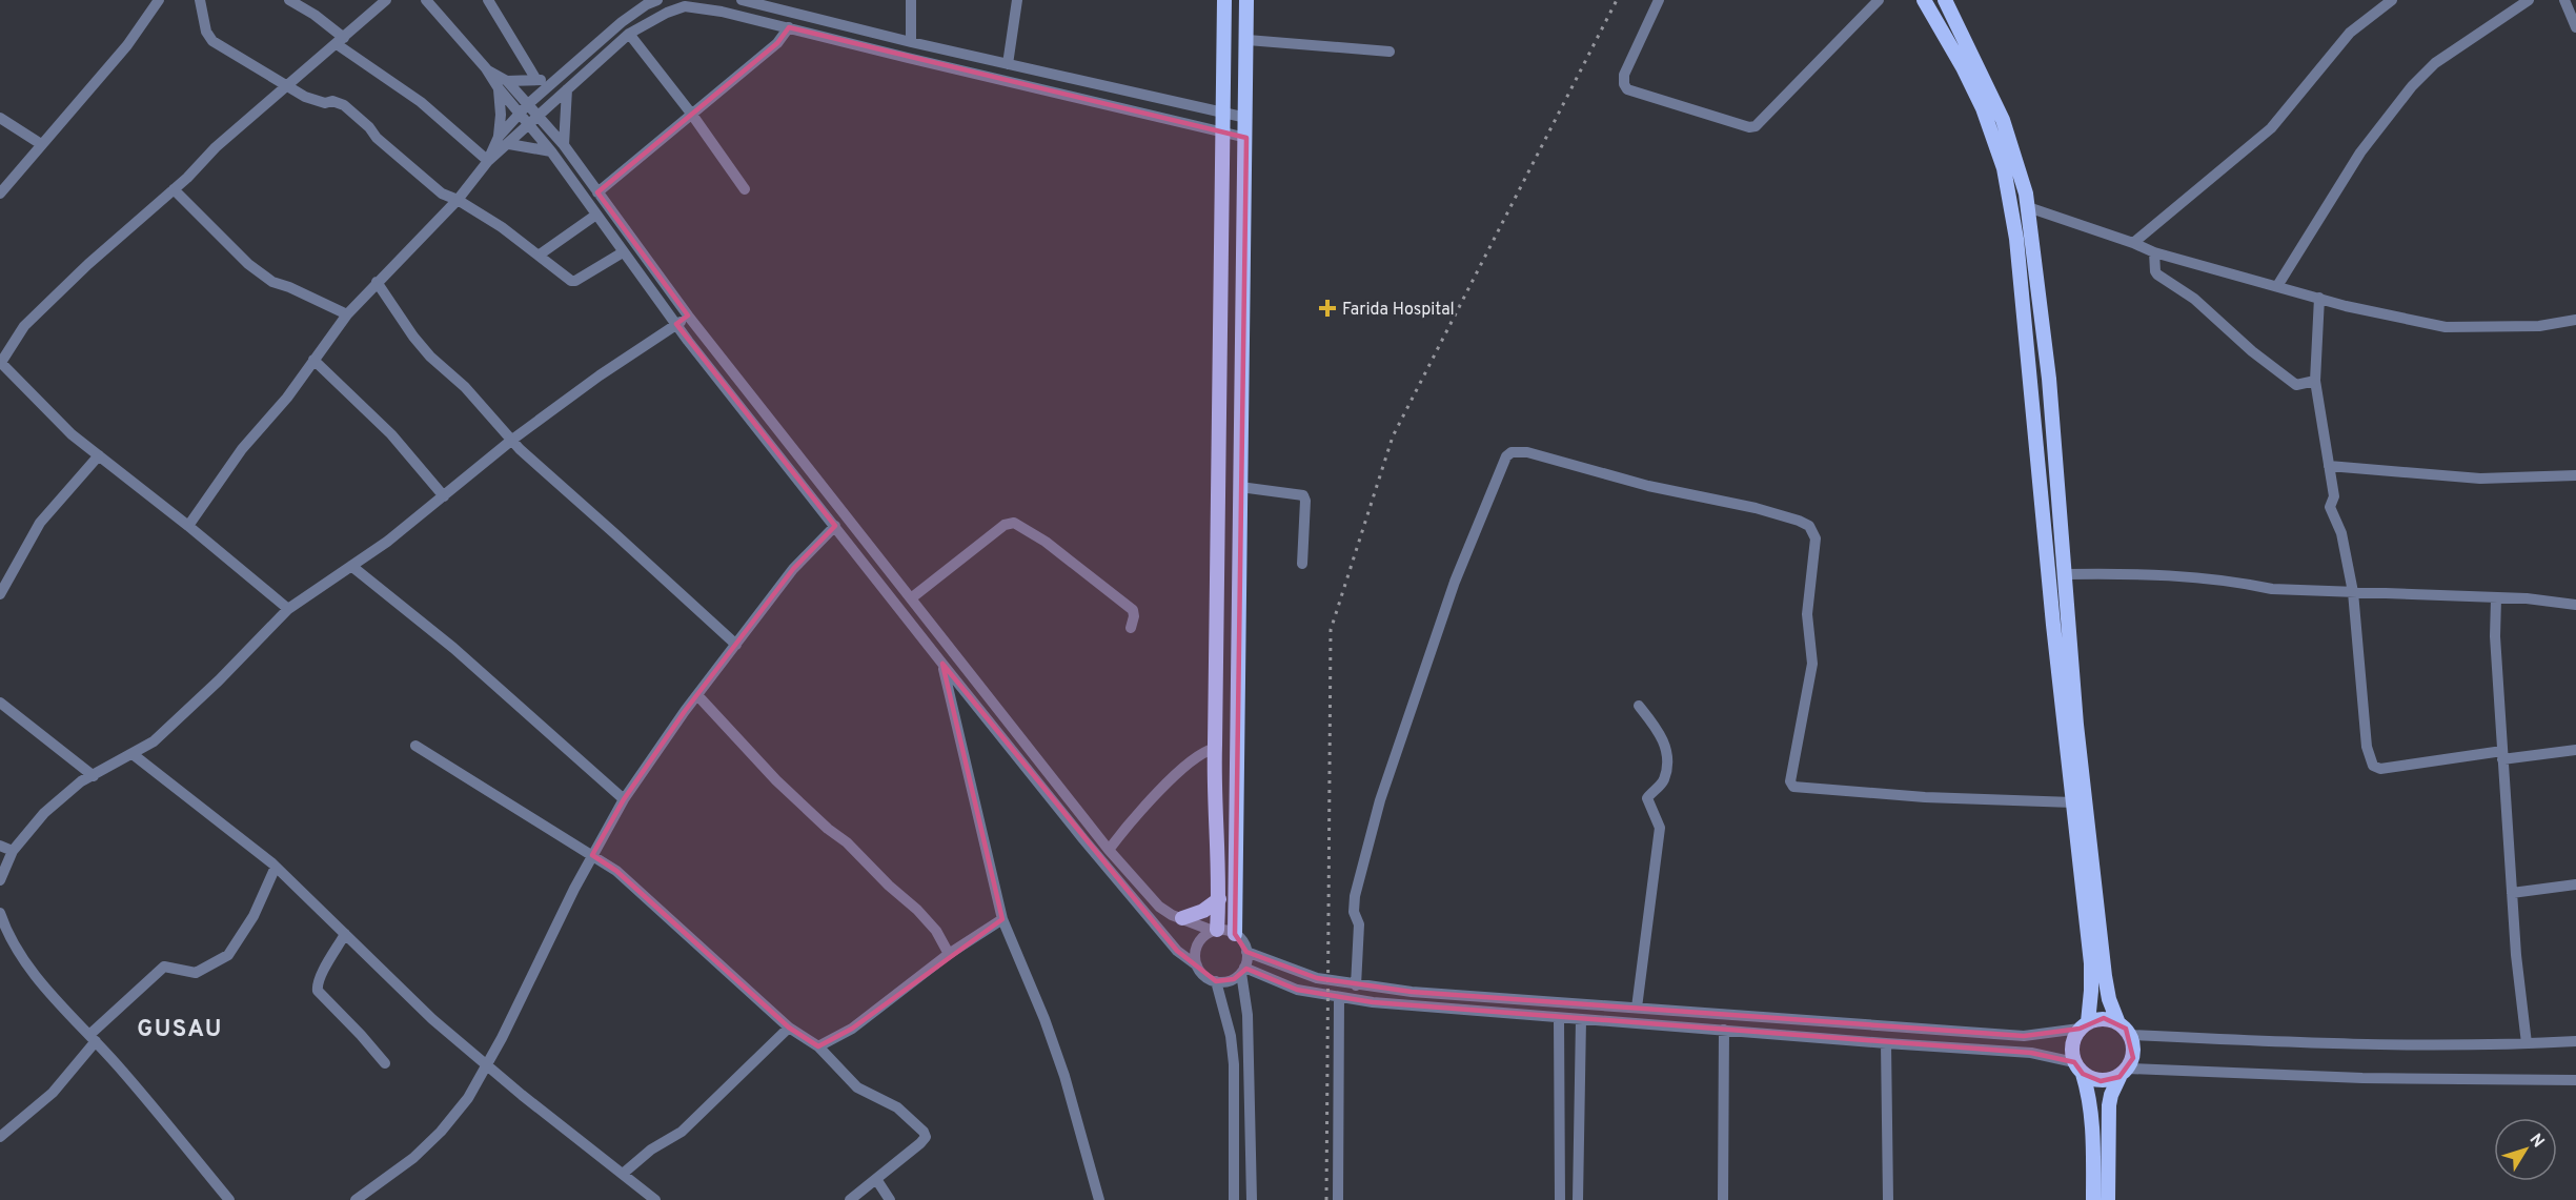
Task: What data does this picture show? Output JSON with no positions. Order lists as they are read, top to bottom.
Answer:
{
  "districts": ["GUSAU"],
  "places": {
    "health": ["Farida Hospital"]
  },
  "north": "top right"
}
